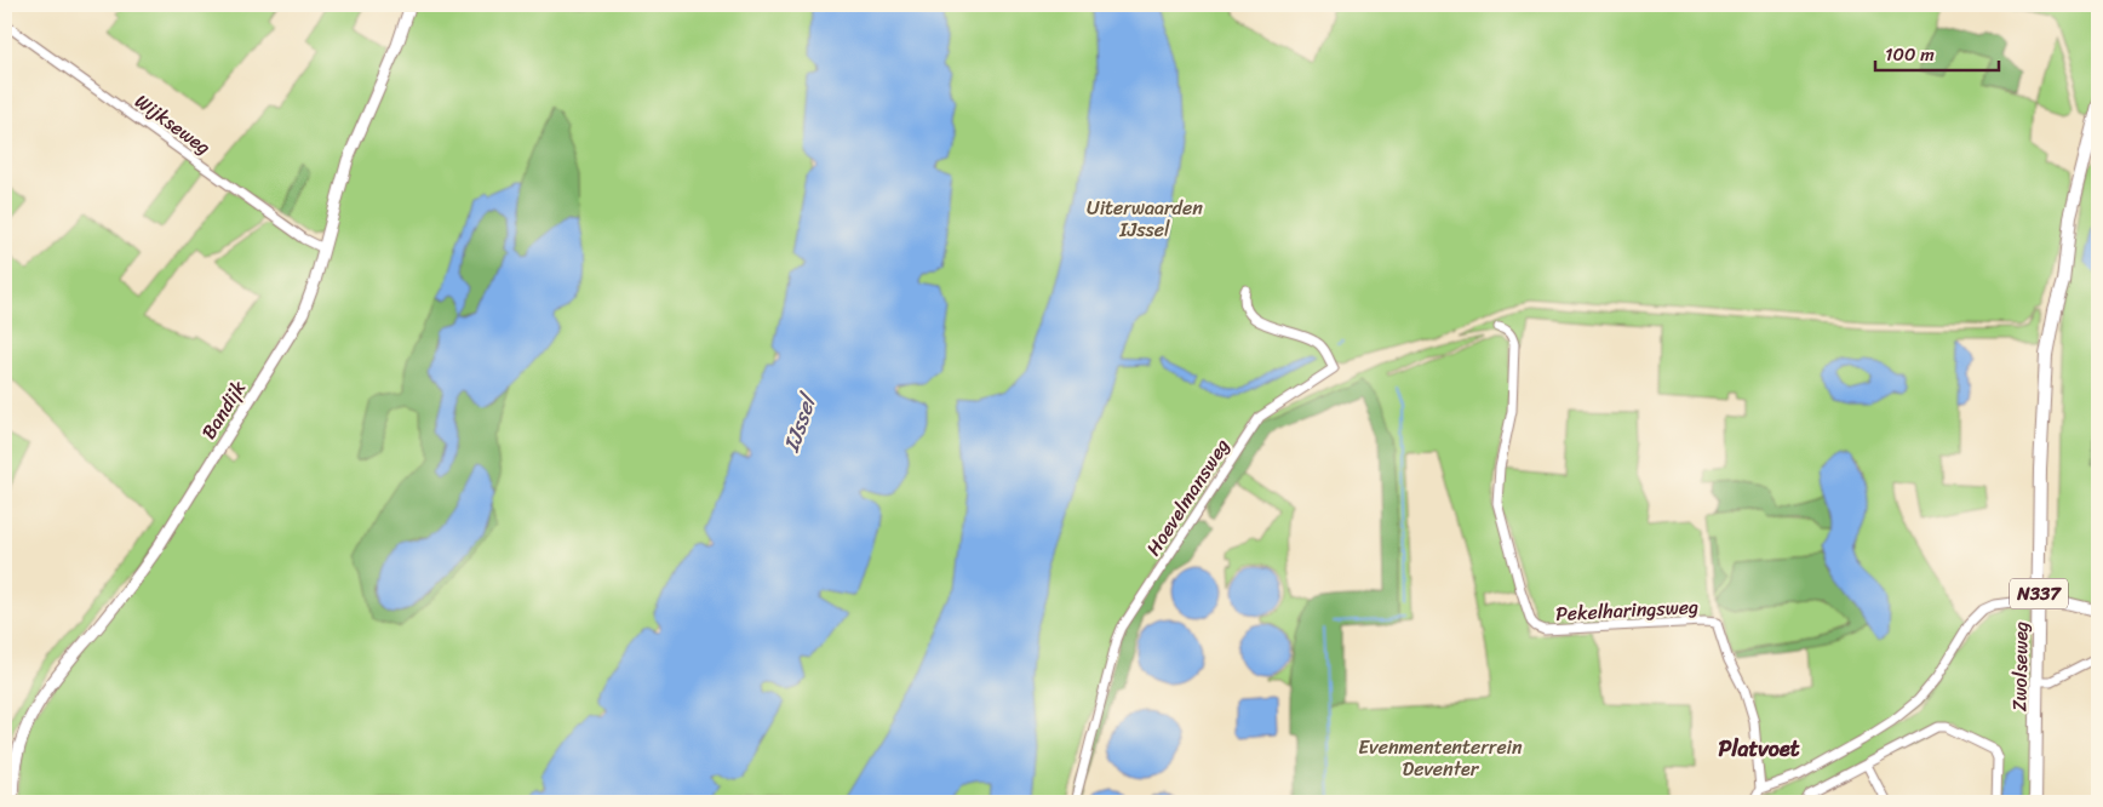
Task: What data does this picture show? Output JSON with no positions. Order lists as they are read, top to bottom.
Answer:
{
  "streets": {
    "main road": ["N337", "Zwolseweg"],
    "street": [
      "Wijkseweg",
      "Bandijk",
      "Hoevelmansweg",
      "Pekelharingsweg"
    ]
  },
  "crossings": [
    ["Wijkseweg", "Bandijk"]
  ],
  "districts": ["Platvoet"],
  "water": ["IJssel"],
  "parks": ["Uiterwaarden IJssel", "Evenmententerrein Deventer"],
  "scale_bar": "100 m"
}
